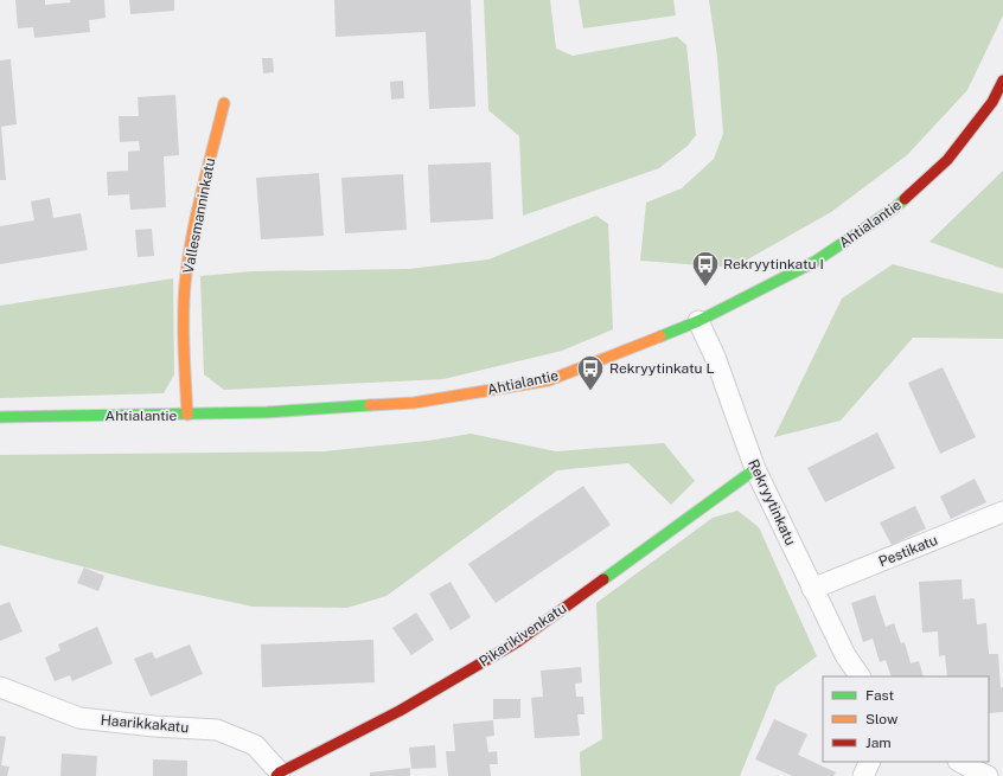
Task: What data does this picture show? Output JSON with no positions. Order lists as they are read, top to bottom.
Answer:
{
  "streets": {
    "main road": ["Vallesmanninkatu", "Ahtialantie", "Pikarikivenkatu"],
    "street": ["Rekryytinkatu", "Pestikatu", "Haarikkakatu"]
  },
  "crossings": [
    ["Vallesmanninkatu", "Ahtialantie"],
    ["Ahtialantie", "Rekryytinkatu"],
    ["Rekryytinkatu", "Pestikatu"],
    ["Rekryytinkatu", "Pikarikivenkatu"],
    ["Pikarikivenkatu", "Haarikkakatu"]
  ],
  "places": {
    "bus stop": ["Rekryytinkatu I", "Rekryytinkatu L"]
  },
  "legend": ["Fast", "Slow", "Jam"]
}
